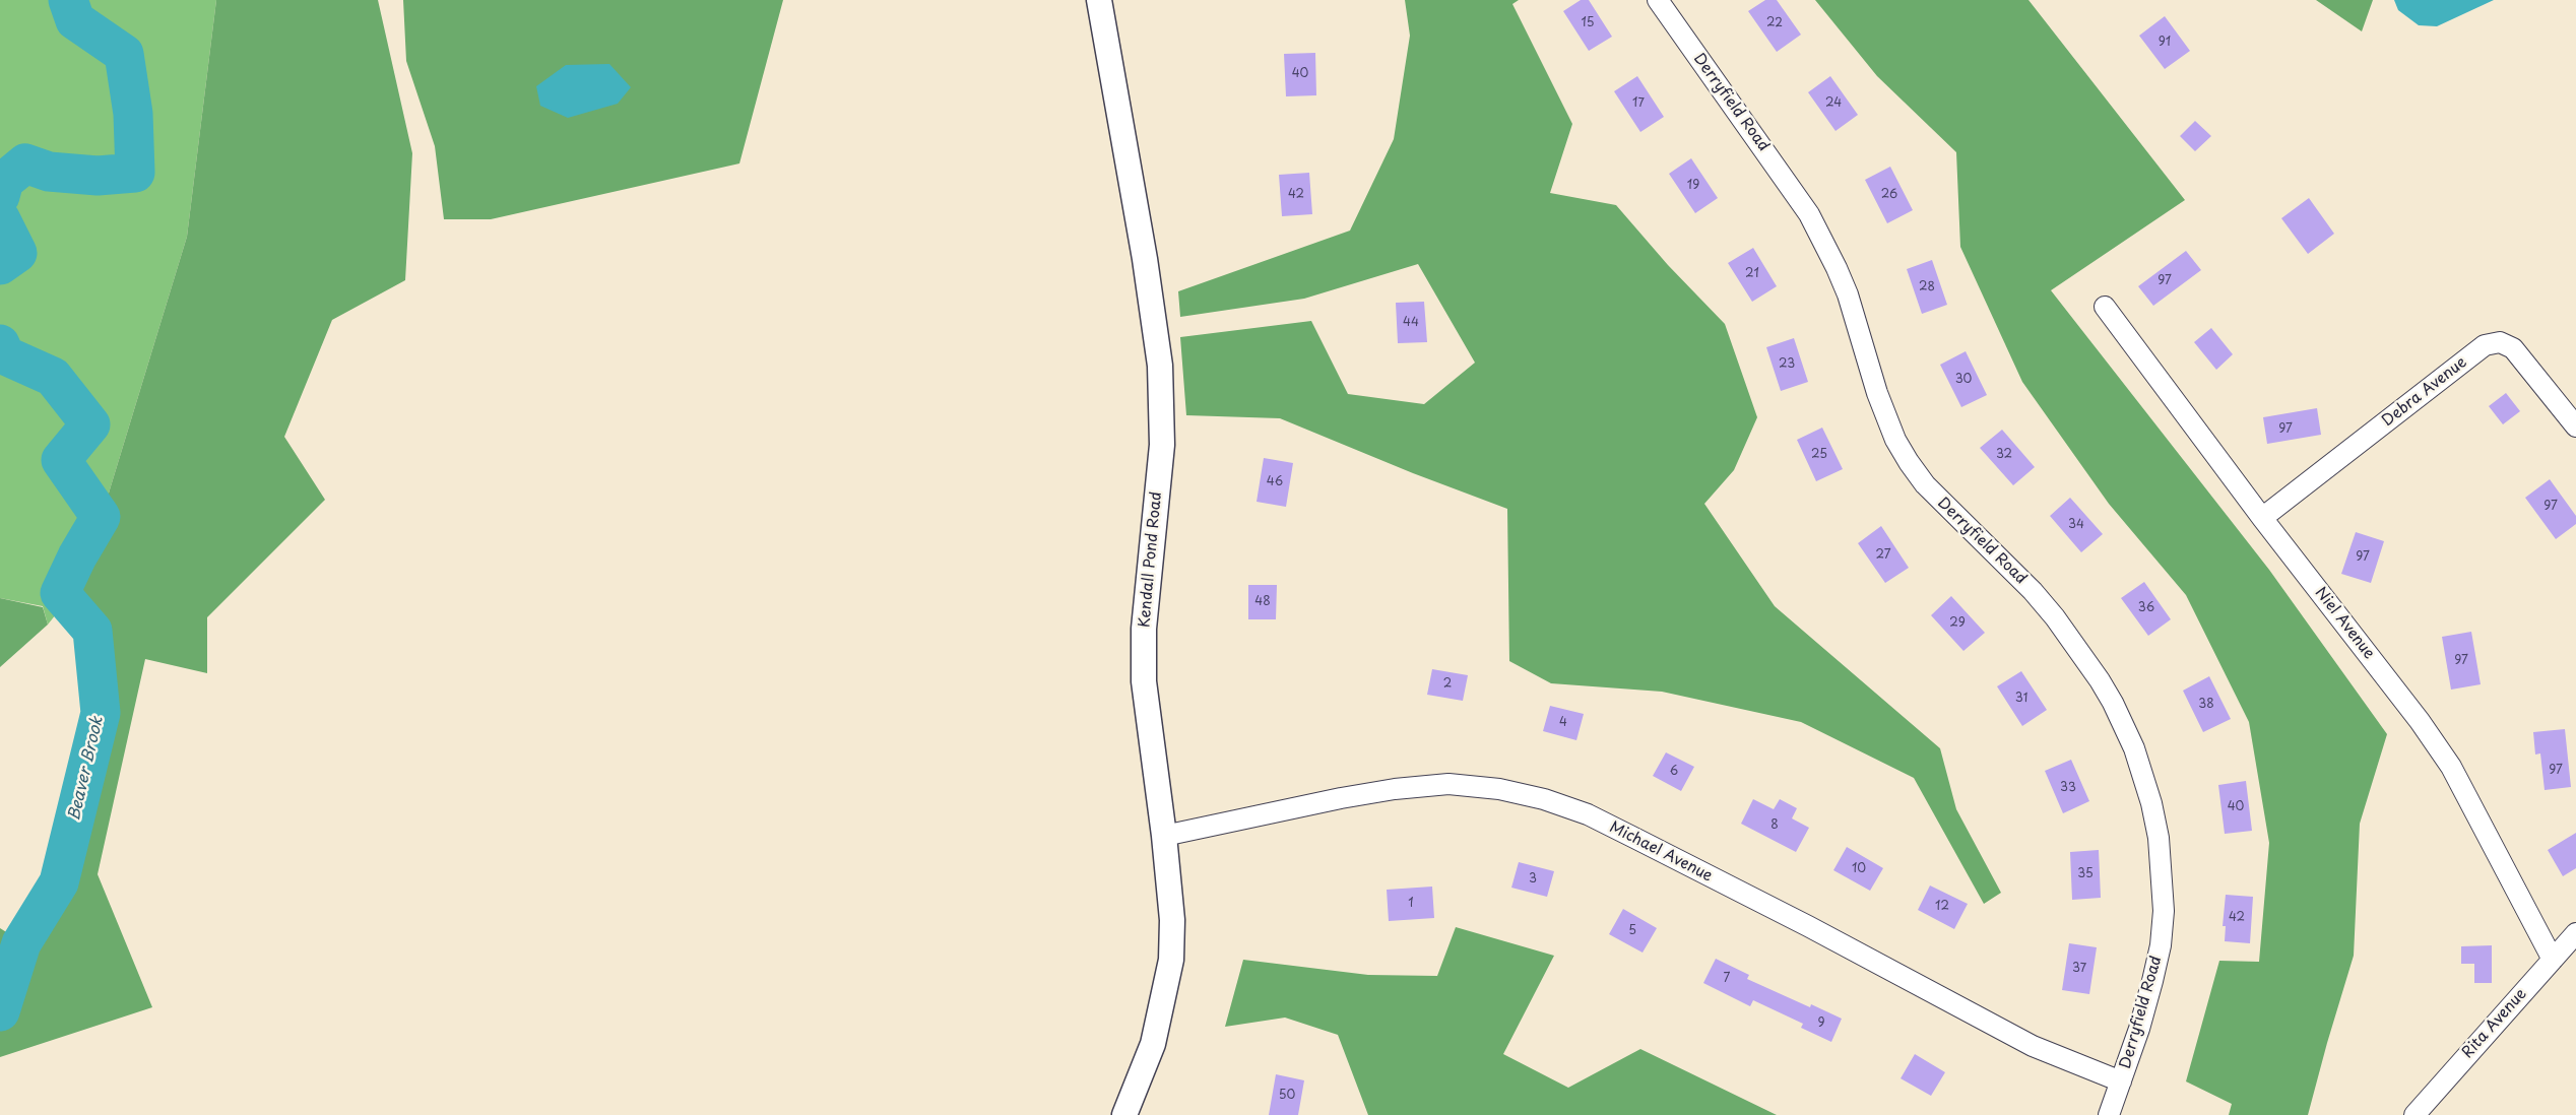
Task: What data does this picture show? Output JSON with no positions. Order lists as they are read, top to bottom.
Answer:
{
  "streets": {
    "street": [
      "Derryfield Road",
      "Debra Avenue",
      "Kendall Pond Road",
      "Niel Avenue",
      "Michael Avenue",
      "Rita Avenue"
    ]
  },
  "crossings": [
    ["Derryfield Road", "Michael Avenue"],
    ["Debra Avenue", "Niel Avenue"],
    ["Kendall Pond Road", "Michael Avenue"],
    ["Niel Avenue", "Rita Avenue"]
  ],
  "water": ["Beaver Brook"],
  "house_numbers": [
    "15",
    "22",
    "91",
    "40",
    "17",
    "24",
    "19",
    "42",
    "26",
    "21",
    "97",
    "28",
    "44",
    "23",
    "30",
    "97",
    "25",
    "32",
    "46",
    "97",
    "34",
    "27",
    "97",
    "48",
    "36",
    "29",
    "97",
    "2",
    "31",
    "38",
    "4",
    "97",
    "6",
    "33",
    "40",
    "8",
    "10",
    "35",
    "3",
    "1",
    "12",
    "42",
    "5",
    "37",
    "7",
    "9",
    "50"
  ]
}
